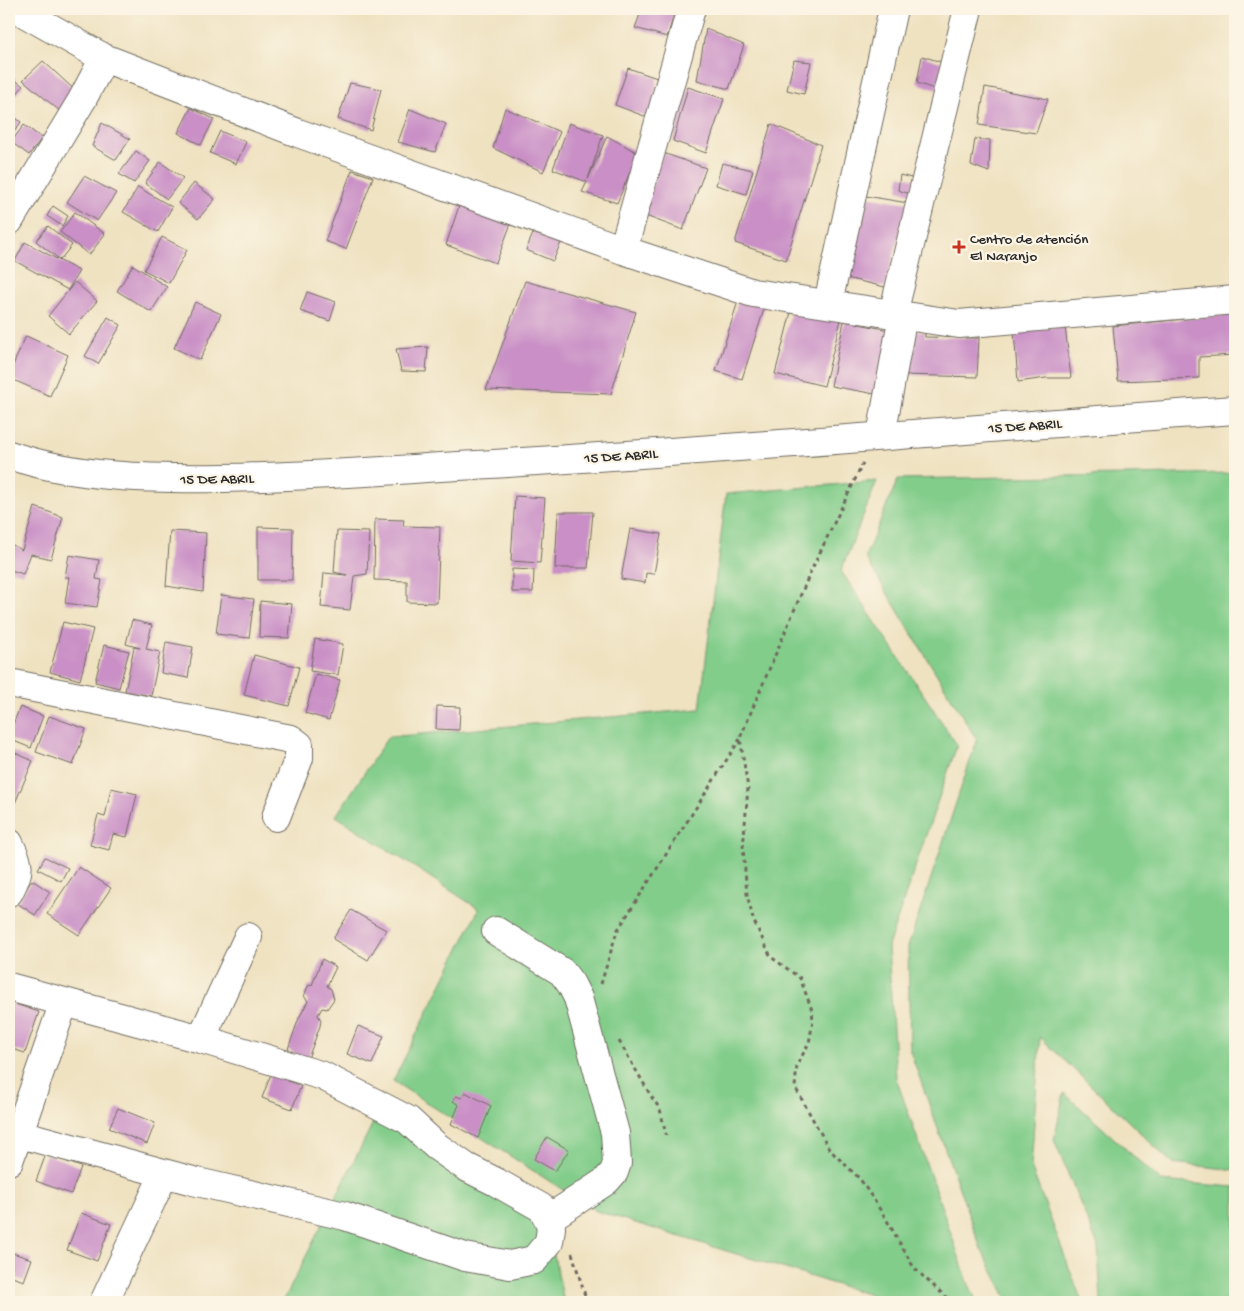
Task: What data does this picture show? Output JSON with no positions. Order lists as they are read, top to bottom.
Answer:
{
  "streets": {
    "street": ["15 DE ABRIL"]
  },
  "places": {
    "health": ["Centro de atención El Naranjo"]
  }
}
